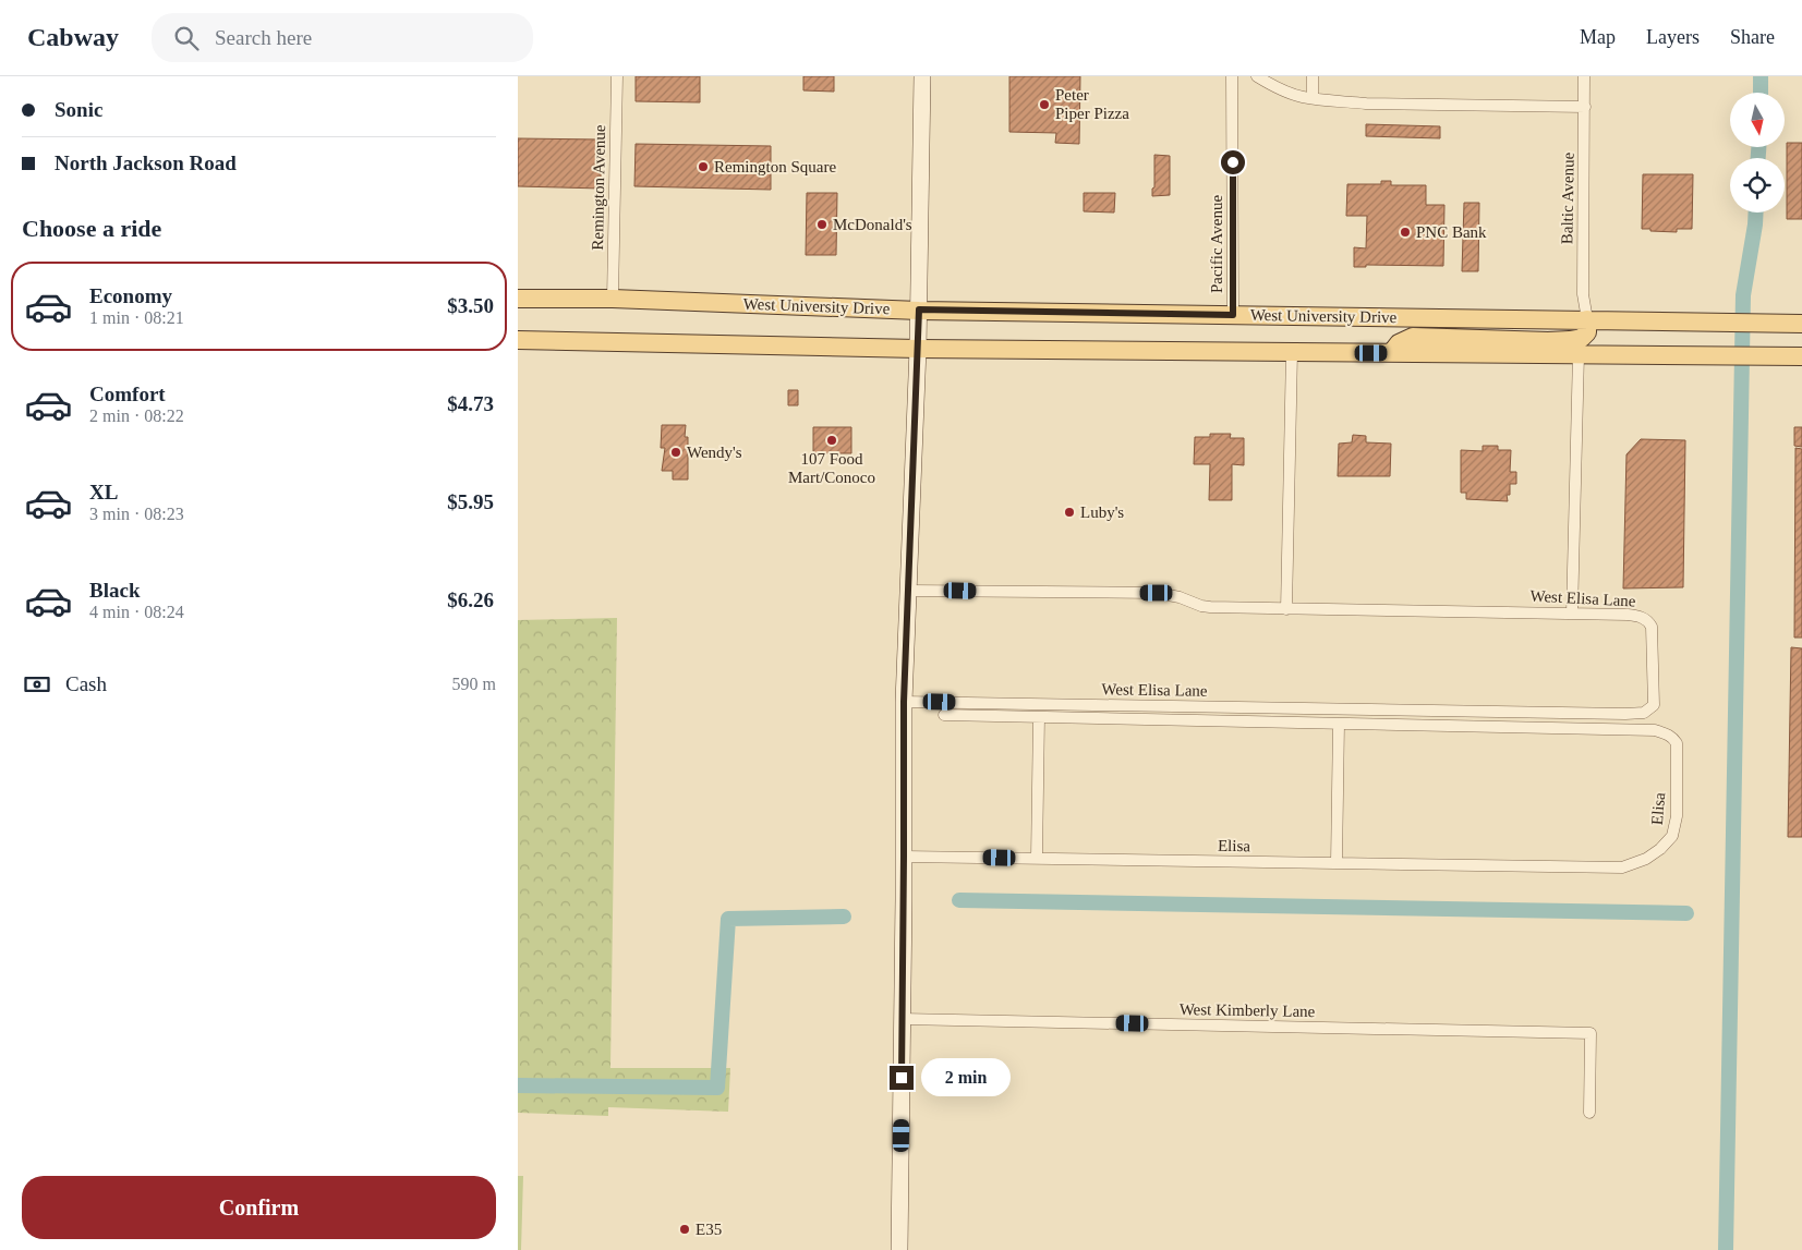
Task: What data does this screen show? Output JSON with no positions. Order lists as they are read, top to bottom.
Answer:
{
  "streets": {
    "main road": ["West University Drive"],
    "street": [
      "Remington Avenue",
      "Baltic Avenue",
      "Pacific Avenue",
      "West Elisa Lane",
      "Elisa",
      "West Kimberly Lane"
    ]
  },
  "crossings": [
    ["Remington Avenue", "West University Drive"],
    ["Baltic Avenue", "West University Drive"],
    ["Pacific Avenue", "West University Drive"]
  ],
  "places": [
    "Peter Piper Pizza",
    "Remington Square",
    "McDonald's",
    "PNC Bank",
    "107 Food Mart/Conoco",
    "Wendy's",
    "Luby's",
    "E35"
  ],
  "north": "bottom",
  "page": {
    "header": "Cabway",
    "search": "Search here",
    "nav": ["Map", "Layers", "Share"],
    "banner": ["Sonic", "North Jackson Road"],
    "heading": "Choose a ride",
    "list": [
      {
        "name": "Economy",
        "note": "1 min · 08:21",
        "value": "$3.50"
      },
      {
        "name": "Comfort",
        "note": "2 min · 08:22",
        "value": "$4.73"
      },
      {
        "name": "XL",
        "note": "3 min · 08:23",
        "value": "$5.95"
      },
      {
        "name": "Black",
        "note": "4 min · 08:24",
        "value": "$6.26"
      }
    ],
    "pay": ["Cash", "590 m"],
    "bubble": "2 min",
    "buttons": "Confirm"
  }
}
